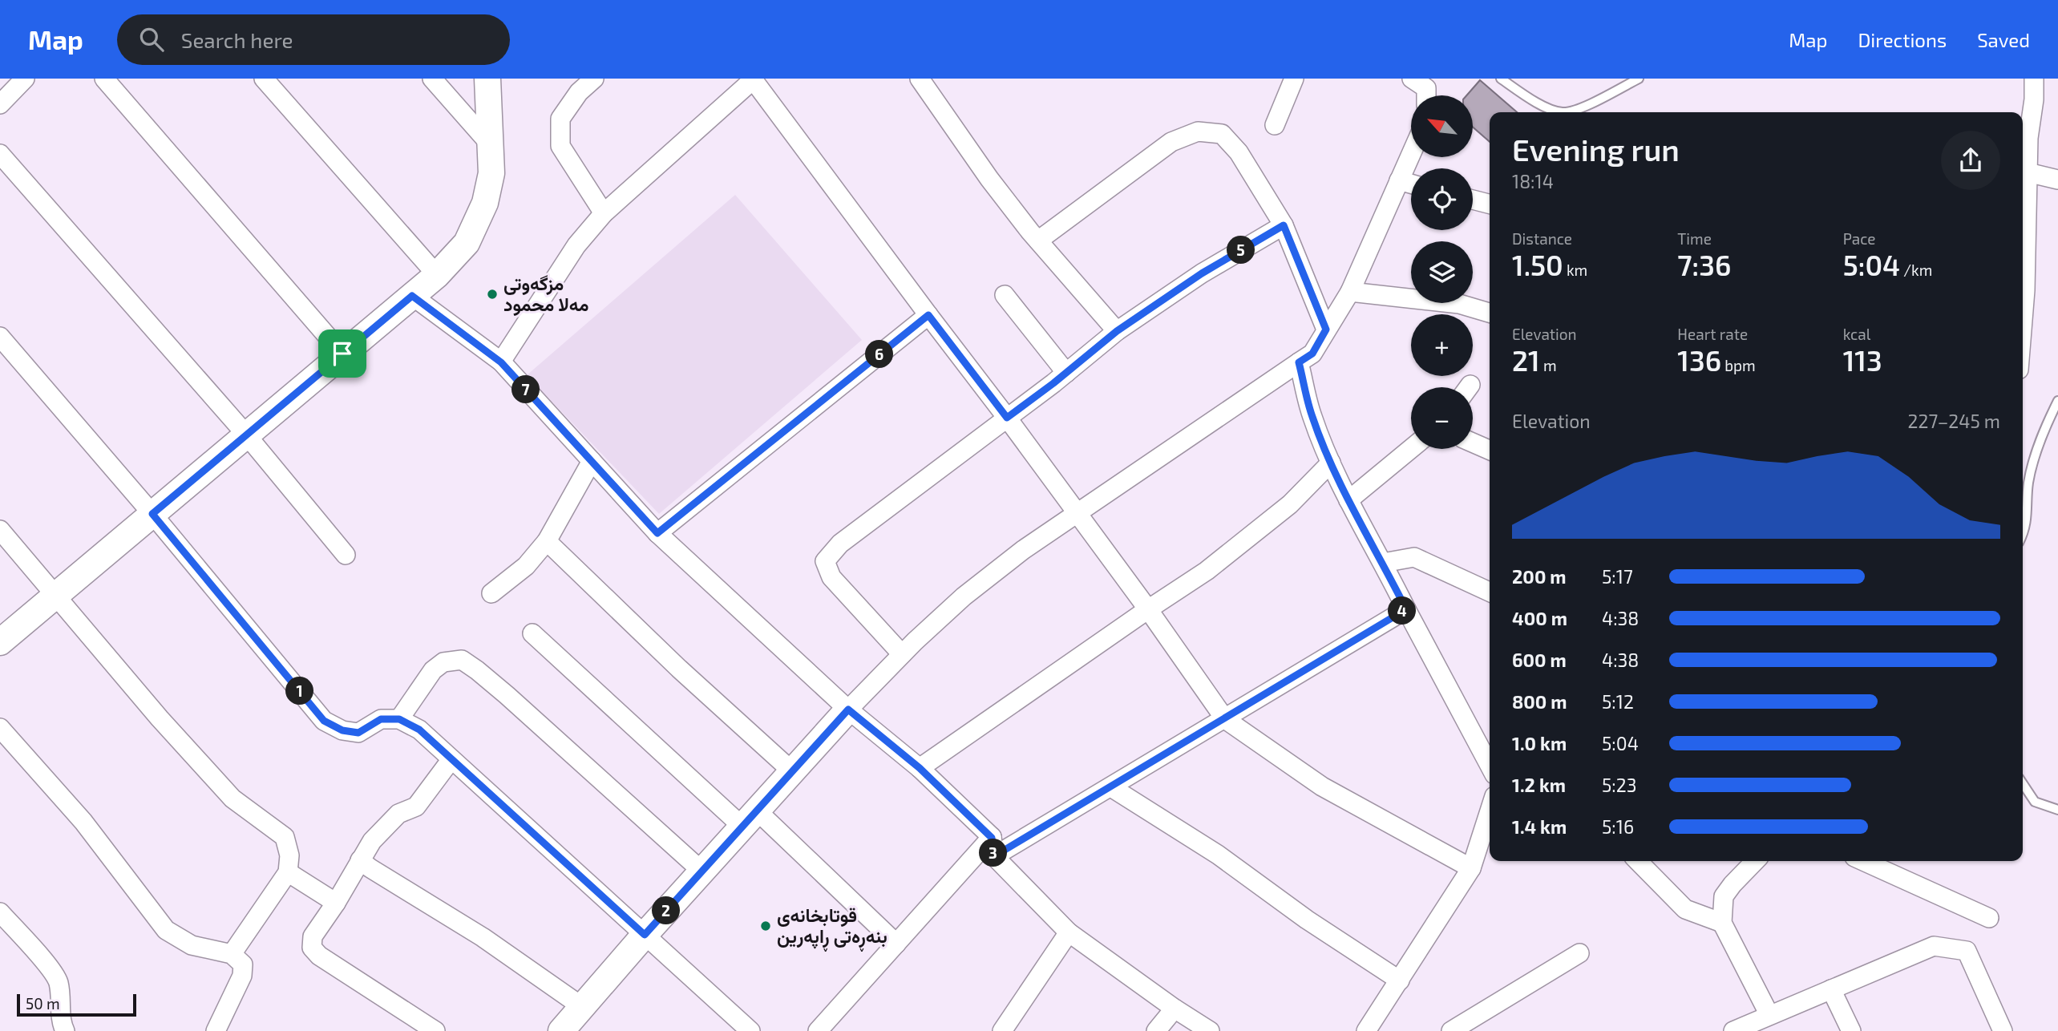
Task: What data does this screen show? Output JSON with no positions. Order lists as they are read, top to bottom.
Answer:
{
  "places": ["مزگه‌وتی مه‌لا محمود", "قوتابخانەی بنەڕەتی ڕاپەرین"],
  "scale_bar": "50 m",
  "north": "top left",
  "page": {
    "header": "Map",
    "search": "Search here",
    "nav": ["Map", "Directions", "Saved"],
    "map_buttons": ["+", "−"],
    "heading": ["Evening run", "18:14"],
    "stats": [
      ["Distance", "1.50 km"],
      ["Time", "7:36"],
      ["Pace", "5:04 /km"],
      ["Elevation", "21 m"],
      ["Heart rate", "136 bpm"],
      ["kcal", "113"]
    ],
    "pins": [
      "5",
      "6",
      "7",
      "4",
      "1",
      "3",
      "2"
    ],
    "chart": ["Elevation", "227–245 m"],
    "list": [
      {
        "name": "200 m",
        "note": "5:17"
      },
      {
        "name": "400 m",
        "note": "4:38"
      },
      {
        "name": "600 m",
        "note": "4:38"
      },
      {
        "name": "800 m",
        "note": "5:12"
      },
      {
        "name": "1.0 km",
        "note": "5:04"
      },
      {
        "name": "1.2 km",
        "note": "5:23"
      },
      {
        "name": "1.4 km",
        "note": "5:16"
      }
    ],
    "scale": "50 m"
  }
}
